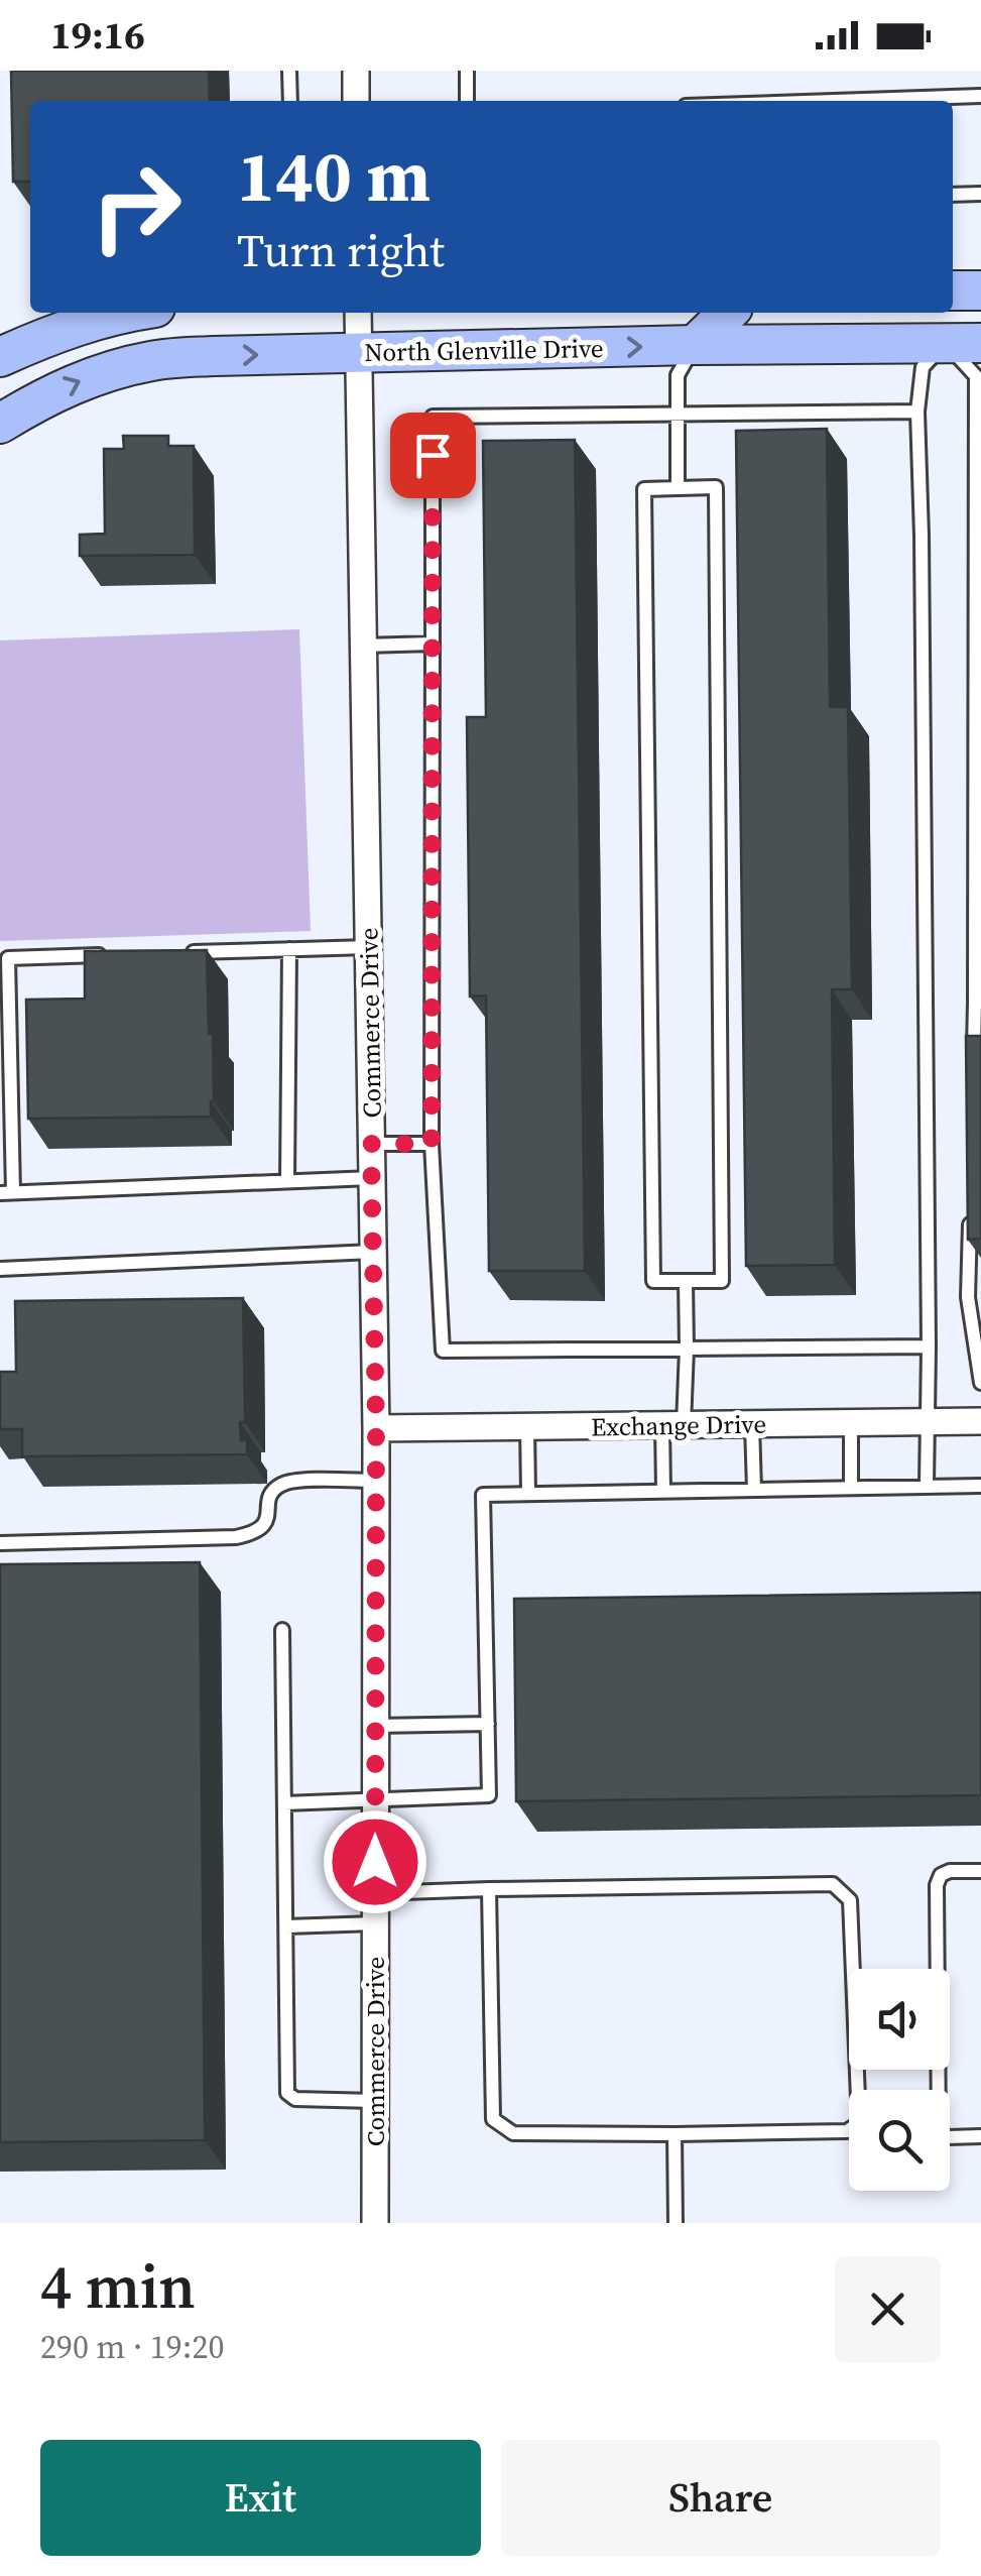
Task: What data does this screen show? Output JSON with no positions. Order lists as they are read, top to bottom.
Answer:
{
  "streets": {
    "street": ["North Glenville Drive", "Commerce Drive", "Exchange Drive"]
  },
  "crossings": [
    ["North Glenville Drive", "Commerce Drive"],
    ["Commerce Drive", "Exchange Drive"]
  ],
  "one_way": ["North Glenville Drive"],
  "page": {
    "status": "19:16",
    "turn": ["140 m", "Turn right"],
    "heading": ["4 min", "290 m · 19:20"],
    "buttons": ["Exit", "Share"]
  }
}
